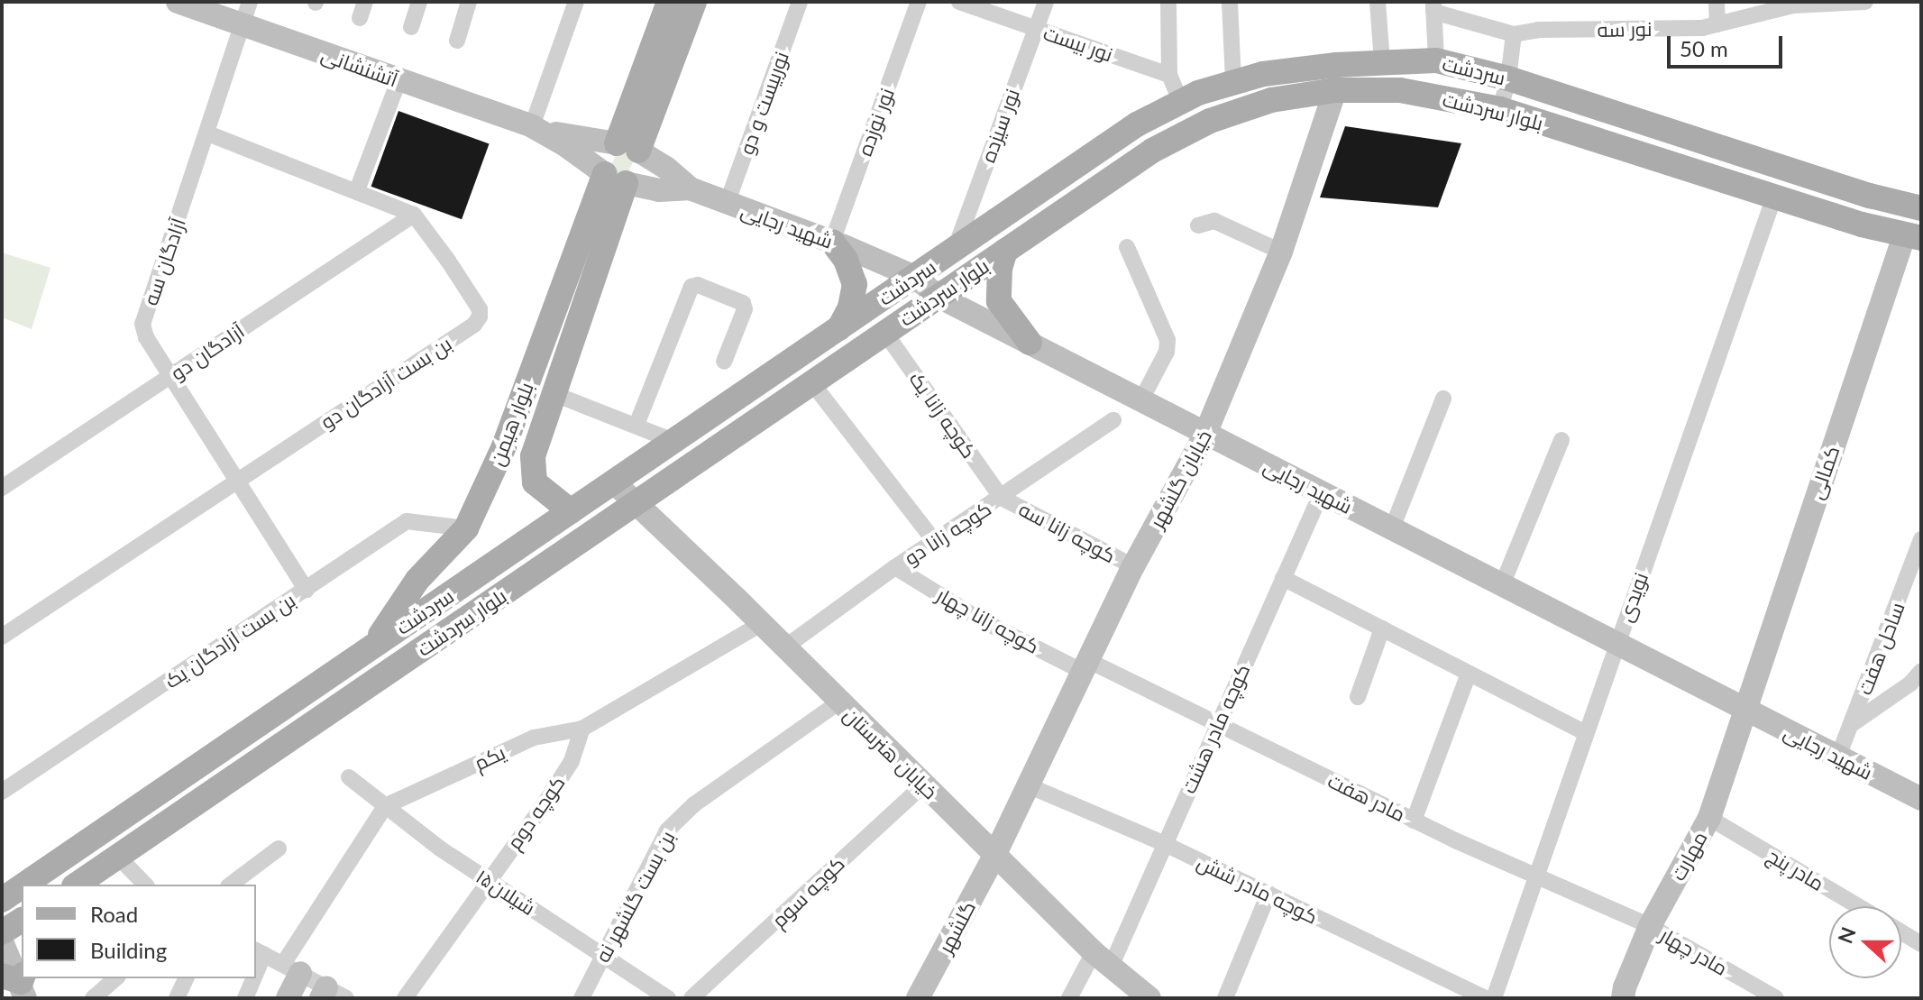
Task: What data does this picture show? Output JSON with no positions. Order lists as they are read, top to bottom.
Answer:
{
  "streets": {
    "main road": [
      "آتشنشانی",
      "سردشت",
      "بلوار سردشت",
      "شهید رجایی",
      "بلوار هیمن",
      "کمالی",
      "خیابان گلشهر",
      "خیابان هنرستان",
      "مهارت",
      "گلشهر"
    ],
    "street": [
      "نور سه",
      "نور بیست",
      "نوربیست و دو",
      "نور نوزده",
      "نور سیزده",
      "آزادگان سه",
      "آزادگان دو",
      "بن بست آزادگان دو",
      "کوچه زانا یک",
      "کوچه زانا سه",
      "کوچه زانا دو",
      "نویدی",
      "کوچه زانا چهار",
      "بن بست آزادگان یک",
      "ساحل هفت",
      "کوچه مادر هشت",
      "یکم",
      "مادر هفت",
      "کوچه دوم",
      "مادر پنج",
      "کوچه مادر شش",
      "شیلان۱۵",
      "کوچه سوم",
      "بن بست گلشهر نه",
      "مادر چهار"
    ]
  },
  "crossings": [
    ["نور بیست", "نور سیزده"],
    ["آتشنشانی", "شهید رجایی"],
    ["آتشنشانی", "آزادگان سه"],
    ["آتشنشانی", "بلوار هیمن"],
    ["سردشت", "نور سیزده"],
    ["سردشت", "شهید رجایی"],
    ["سردشت", "بلوار هیمن"],
    ["سردشت", "خیابان هنرستان"],
    ["نوربیست و دو", "شهید رجایی"],
    ["بلوار سردشت", "شهید رجایی"],
    ["بلوار سردشت", "کوچه زانا یک"],
    ["بلوار سردشت", "کمالی"],
    ["بلوار سردشت", "خیابان گلشهر"],
    ["بلوار سردشت", "نویدی"],
    ["بلوار سردشت", "خیابان هنرستان"],
    ["نور نوزده", "شهید رجایی"],
    ["شهید رجایی", "بلوار هیمن"],
    ["شهید رجایی", "کمالی"],
    ["شهید رجایی", "خیابان گلشهر"],
    ["شهید رجایی", "نویدی"],
    ["شهید رجایی", "ساحل هفت"],
    ["شهید رجایی", "کوچه مادر هشت"],
    ["شهید رجایی", "مهارت"],
    ["آزادگان سه", "آزادگان دو"],
    ["آزادگان سه", "بن بست آزادگان دو"],
    ["آزادگان سه", "بن بست آزادگان یک"],
    ["آزادگان دو", "بن بست آزادگان دو"],
    ["کوچه زانا یک", "کوچه زانا سه"],
    ["کوچه زانا یک", "کوچه زانا دو"],
    ["بلوار هیمن", "بن بست آزادگان یک"],
    ["کمالی", "مهارت"],
    ["خیابان گلشهر", "کوچه زانا سه"],
    ["خیابان گلشهر", "کوچه زانا چهار"],
    ["خیابان گلشهر", "خیابان هنرستان"],
    ["خیابان گلشهر", "مادر هفت"],
    ["خیابان گلشهر", "کوچه مادر شش"],
    ["خیابان گلشهر", "گلشهر"],
    ["کوچه زانا سه", "کوچه زانا دو"],
    ["کوچه زانا دو", "کوچه زانا چهار"],
    ["کوچه زانا دو", "خیابان هنرستان"],
    ["نویدی", "مادر هفت"],
    ["کوچه زانا چهار", "مادر هفت"],
    ["کوچه مادر هشت", "خیابان هنرستان"],
    ["کوچه مادر هشت", "مادر هفت"],
    ["کوچه مادر هشت", "کوچه مادر شش"],
    ["خیابان هنرستان", "یکم"],
    ["خیابان هنرستان", "کوچه سوم"],
    ["خیابان هنرستان", "بن بست گلشهر نه"],
    ["خیابان هنرستان", "گلشهر"],
    ["یکم", "کوچه دوم"],
    ["یکم", "شیلان۱۵"],
    ["مادر هفت", "مهارت"],
    ["مادر هفت", "مادر چهار"],
    ["کوچه دوم", "شیلان۱۵"],
    ["مهارت", "مادر پنج"],
    ["مهارت", "مادر چهار"],
    ["شیلان۱۵", "بن بست گلشهر نه"]
  ],
  "legend": ["Road", "Building"],
  "scale_bar": "50 m",
  "north": "left"
}
